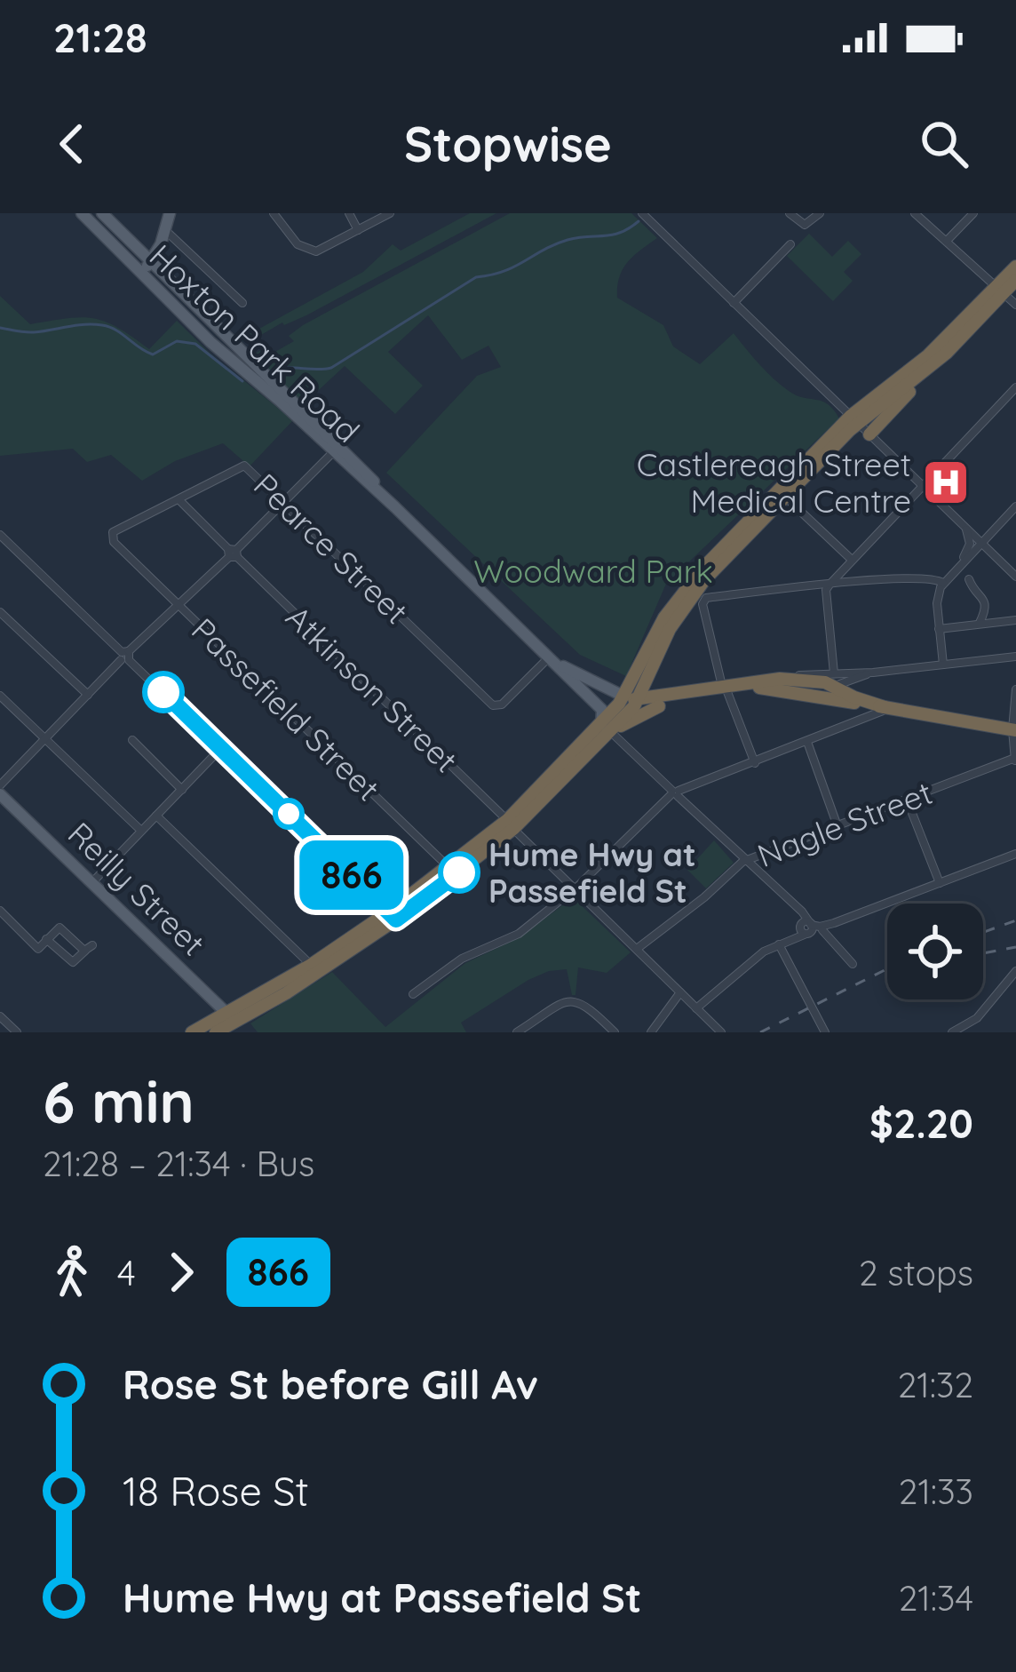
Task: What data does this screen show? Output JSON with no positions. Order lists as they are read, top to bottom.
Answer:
{
  "streets": {
    "main road": ["Hoxton Park Road", "Reilly Street"],
    "street": [
      "Pearce Street",
      "Atkinson Street",
      "Passefield Street",
      "Nagle Street"
    ]
  },
  "crossings": [
    ["Hoxton Park Road", "Pearce Street"],
    ["Pearce Street", "Atkinson Street"],
    ["Pearce Street", "Passefield Street"],
    ["Atkinson Street", "Nagle Street"]
  ],
  "parks": ["Woodward Park"],
  "places": {
    "hospital": ["Castlereagh Street Medical Centre"],
    "other": ["Hume Hwy at Passefield St"]
  },
  "lines": ["bus line 866"],
  "page": {
    "status": "21:28",
    "header": "Stopwise",
    "on_map": "866",
    "heading": ["6 min", "21:28 – 21:34 · Bus", "$2.20"],
    "legs": ["4", "866", "2 stops"],
    "list": [
      {
        "name": "Rose St before Gill Av",
        "value": "21:32"
      },
      {
        "name": "18 Rose St",
        "value": "21:33"
      },
      {
        "name": "Hume Hwy at Passefield St",
        "value": "21:34"
      }
    ]
  }
}
